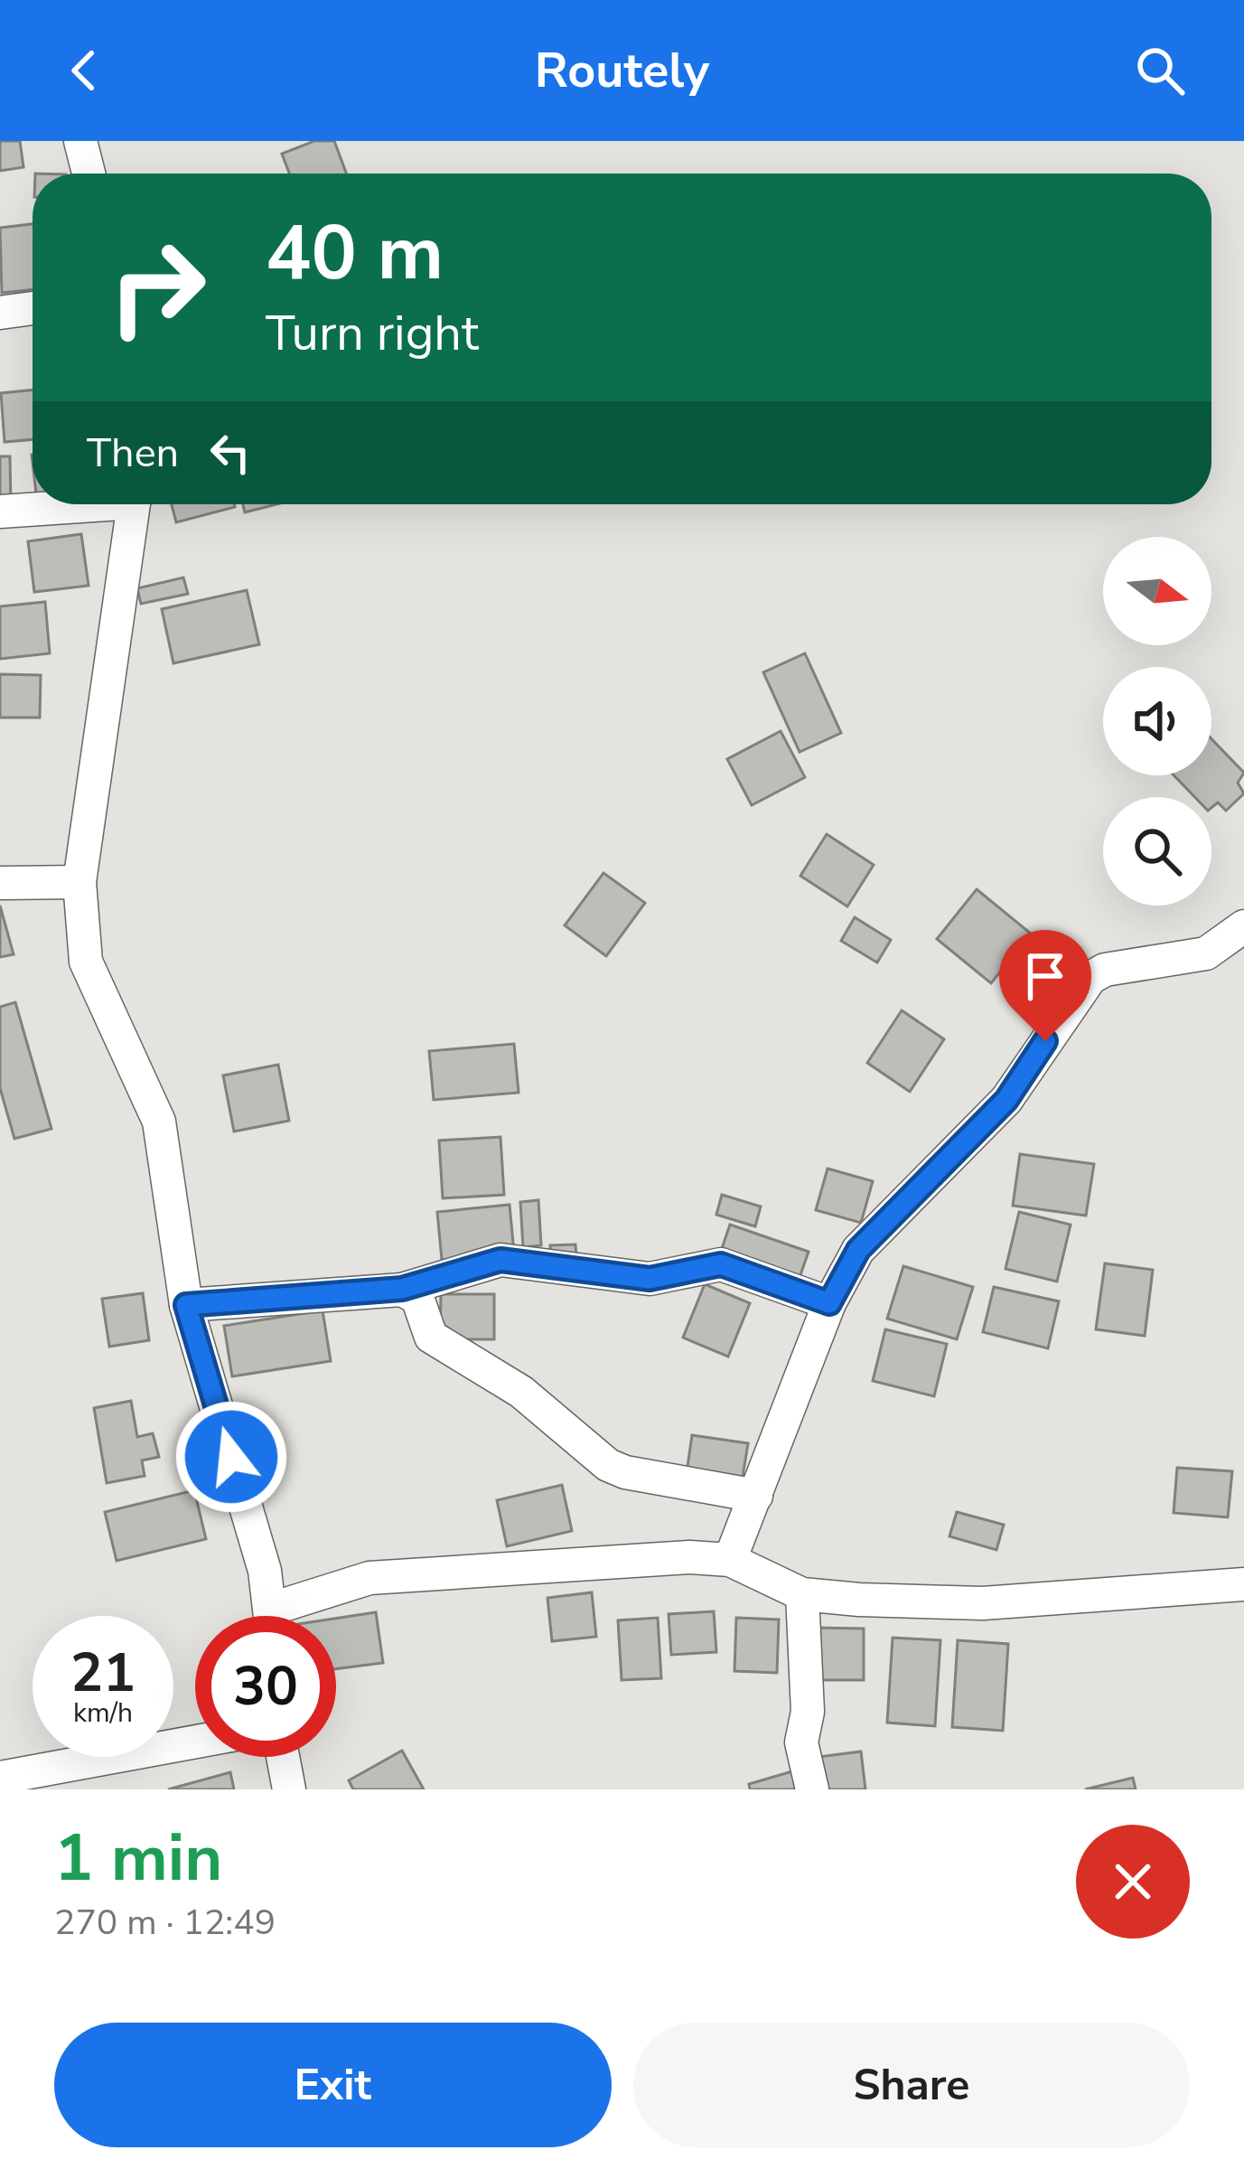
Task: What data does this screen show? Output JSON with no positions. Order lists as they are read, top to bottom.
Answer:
{
  "north": "right",
  "page": {
    "header": "Routely",
    "turn": ["40 m", "Turn right"],
    "then": "Then",
    "speed": "21 km/h",
    "limit": "30",
    "heading": ["1 min", "270 m · 12:49"],
    "buttons": ["Exit", "Share"]
  }
}
